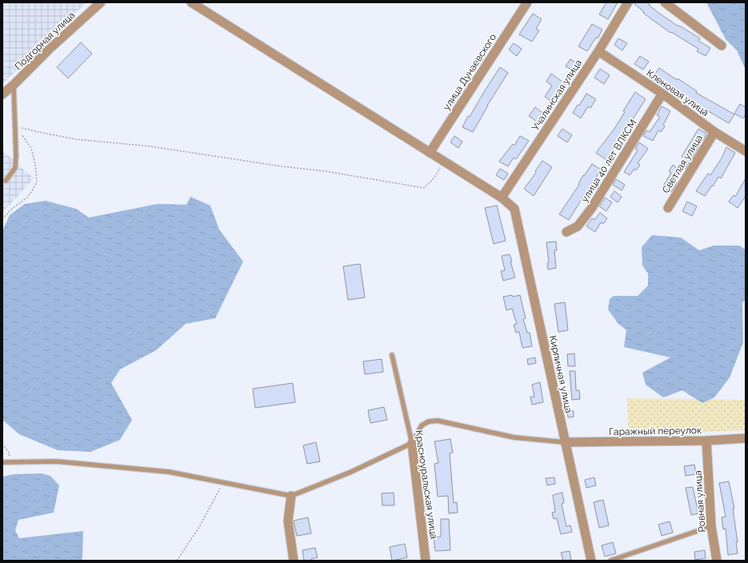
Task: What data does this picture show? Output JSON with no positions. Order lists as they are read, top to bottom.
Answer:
{
  "streets": {
    "street": [
      "Подгорная улица",
      "улица Дунаевского",
      "Кленовая улица",
      "Учалинская улица",
      "улица 40 лет ВЛКСМ",
      "Светлая улица",
      "Кирпичная улица",
      "Гаражный переулок",
      "Красноуральская улица",
      "Ровная улица"
    ]
  },
  "crossings": [
    ["улица Дунаевского", "Кирпичная улица"],
    ["Кленовая улица", "Учалинская улица"],
    ["Кленовая улица", "улица 40 лет ВЛКСМ"],
    ["Кленовая улица", "Светлая улица"],
    ["Учалинская улица", "Кирпичная улица"],
    ["Кирпичная улица", "Гаражный переулок"],
    ["Гаражный переулок", "Ровная улица"]
  ]
}
